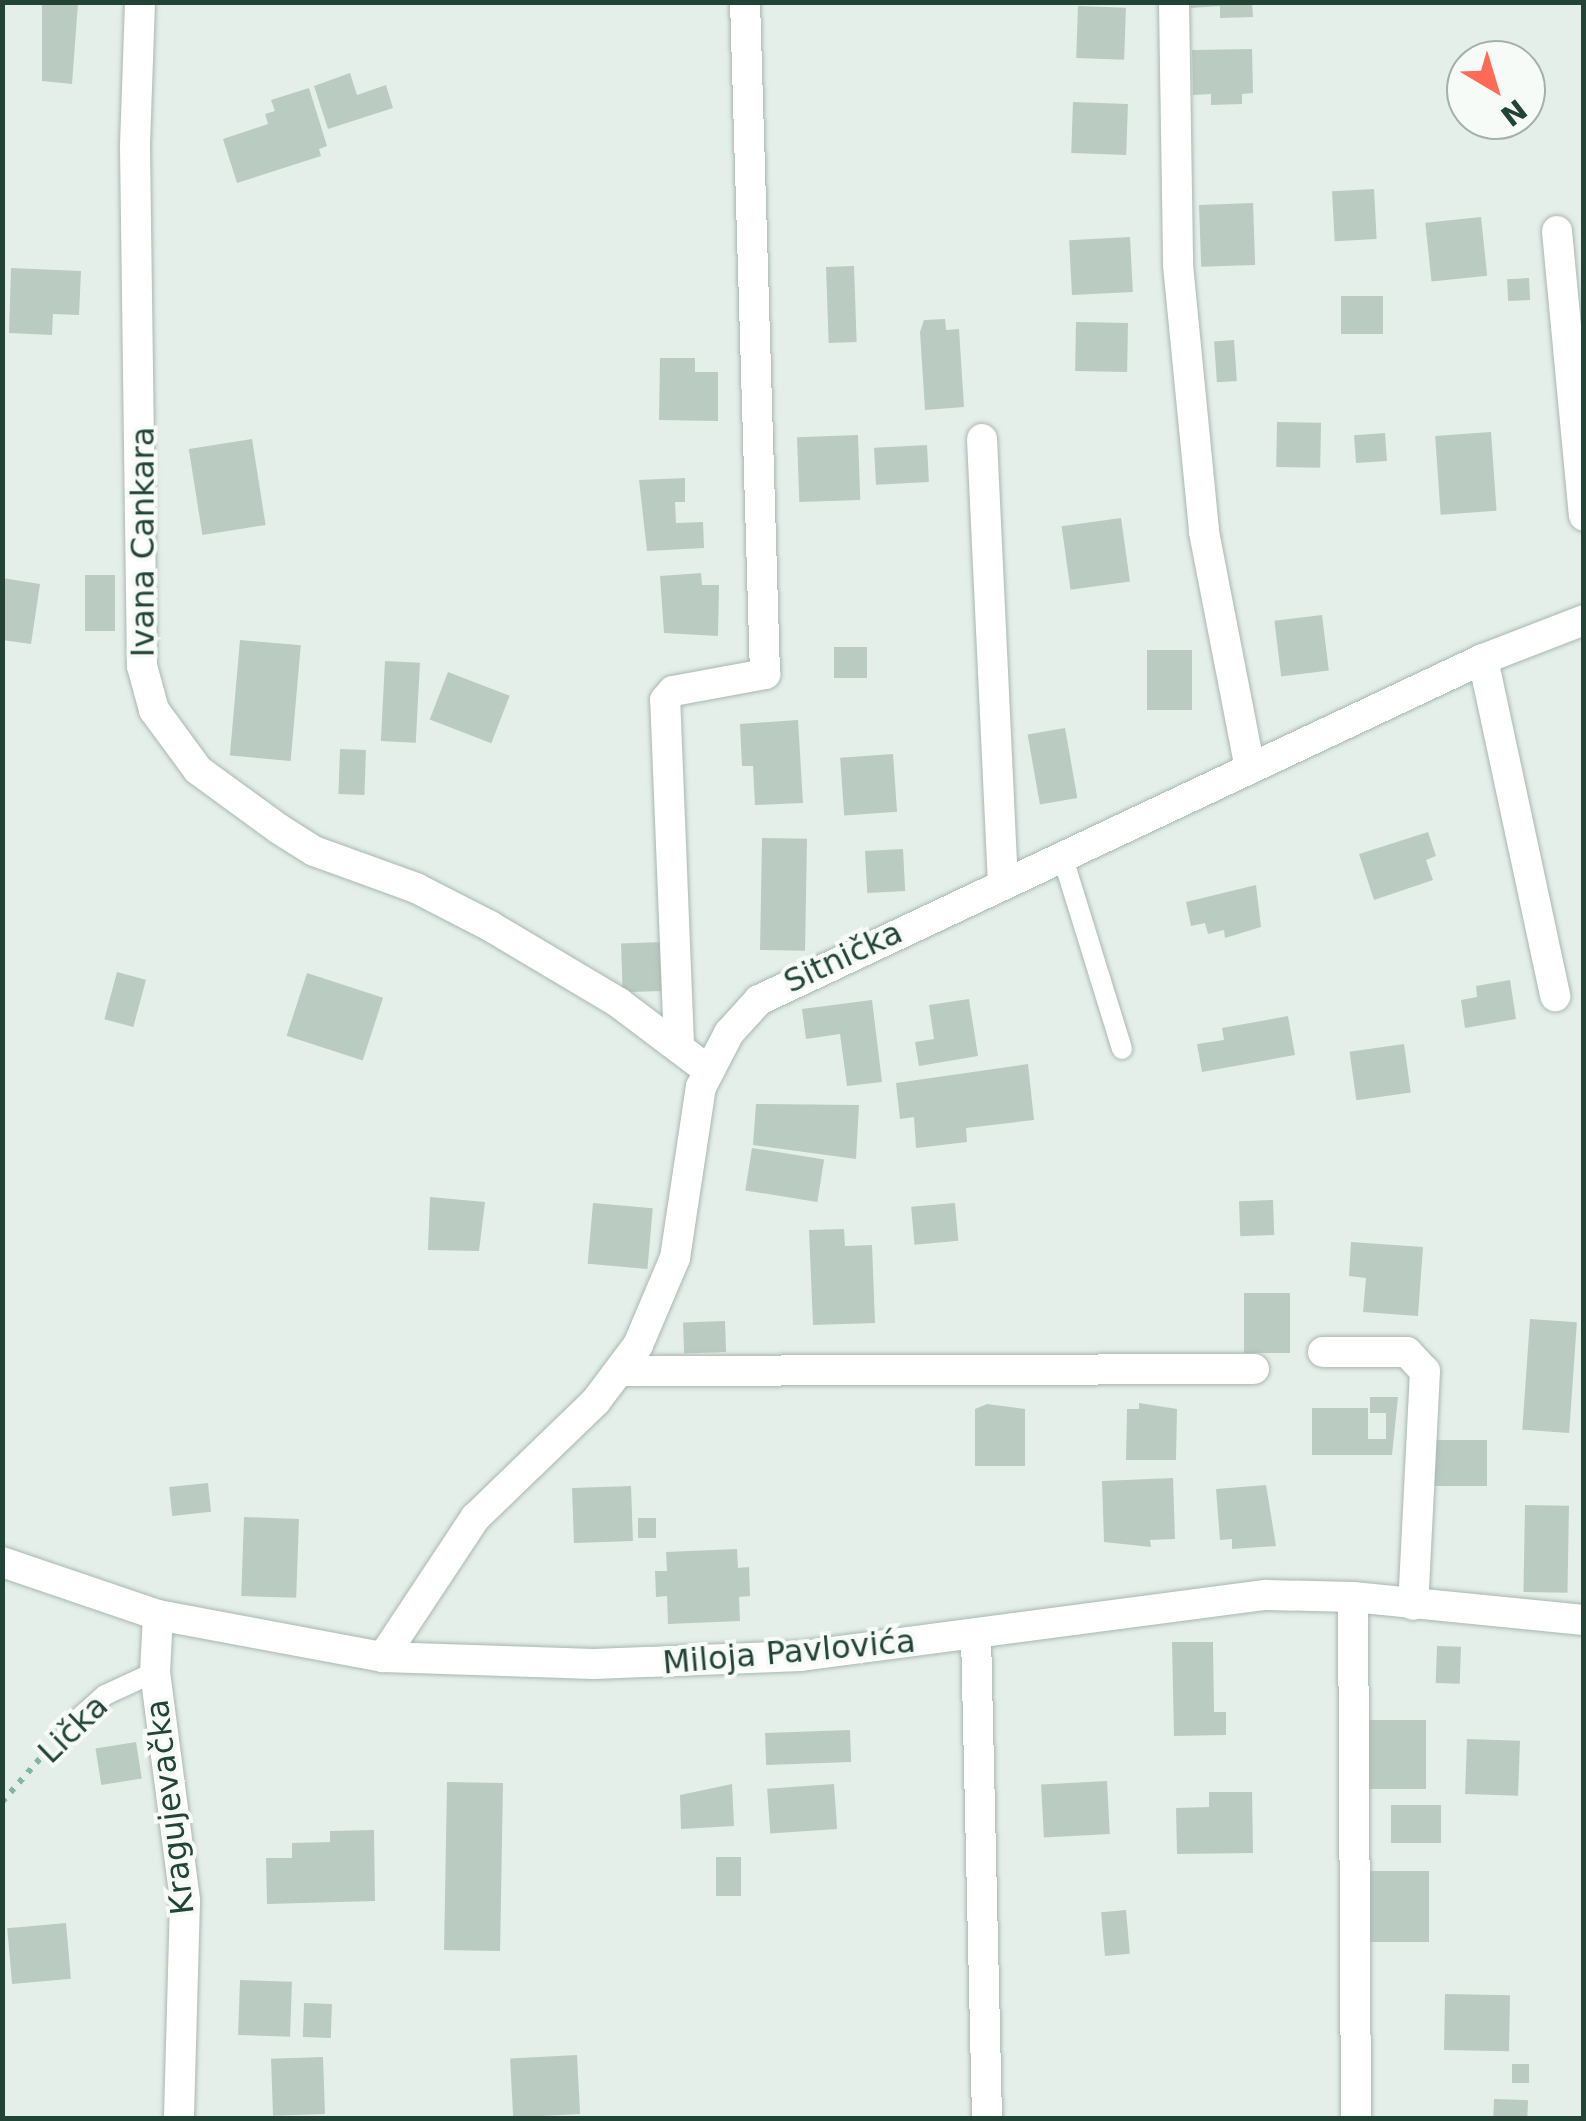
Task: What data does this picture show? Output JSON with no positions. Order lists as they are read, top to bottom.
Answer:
{
  "streets": {
    "street": [
      "Ivana Cankara",
      "Sitnička",
      "Miloja Pavlovića",
      "Kragujevačka"
    ],
    "lane": ["Lička"]
  },
  "crossings": [
    ["Ivana Cankara", "Sitnička"],
    ["Sitnička", "Miloja Pavlovića"],
    ["Miloja Pavlovića", "Kragujevačka"],
    ["Lička", "Kragujevačka"]
  ],
  "north": "bottom right"
}
